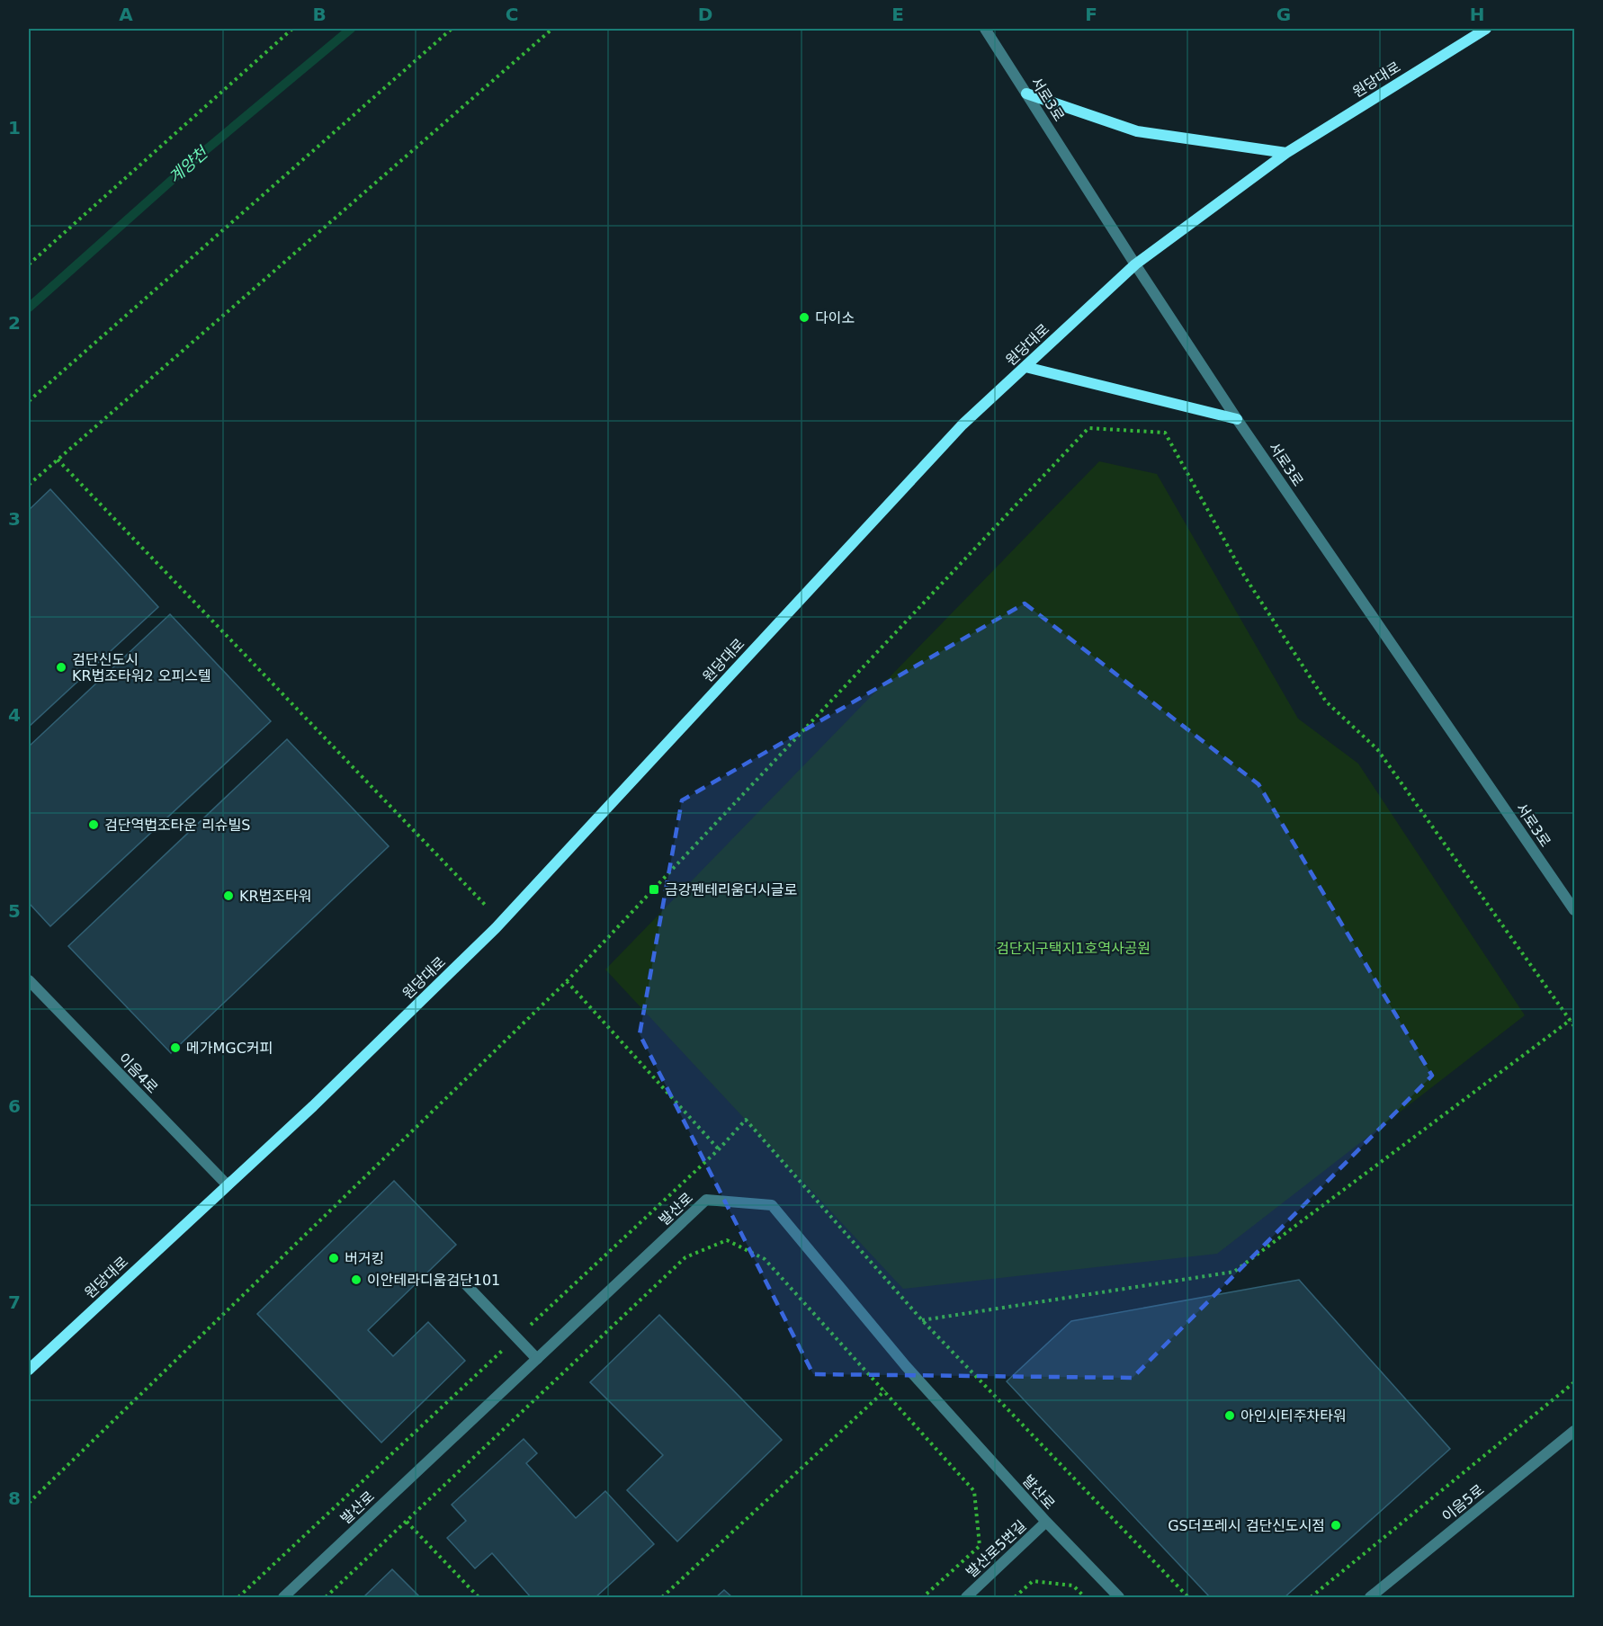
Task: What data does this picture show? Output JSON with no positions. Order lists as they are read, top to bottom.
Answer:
{
  "streets": {
    "main road": ["원당대로"],
    "street": [
      "서로3로",
      "이음4로",
      "발산로",
      "이음5로",
      "발산로5번길"
    ]
  },
  "crossings": [
    ["원당대로", "서로3로"],
    ["원당대로", "이음4로"],
    ["발산로", "발산로5번길"]
  ],
  "water": ["계양천"],
  "parks": ["검단지구택지1호역사공원"],
  "places": {
    "other": [
      "다이소",
      "검단신도시 KR법조타워2 오피스텔",
      "검단역법조타운 리슈빌S",
      "KR법조타워",
      "메가MGC커피",
      "버거킹",
      "이안테라디움검단101",
      "아인시티주차타워",
      "GS더프레시 검단신도시점"
    ],
    "transit": ["금강펜테리움더시글로"]
  },
  "grid": {
    "columns": [
      "A",
      "B",
      "C",
      "D",
      "E",
      "F",
      "G",
      "H"
    ],
    "rows": [
      "1",
      "2",
      "3",
      "4",
      "5",
      "6",
      "7",
      "8"
    ]
  }
}
